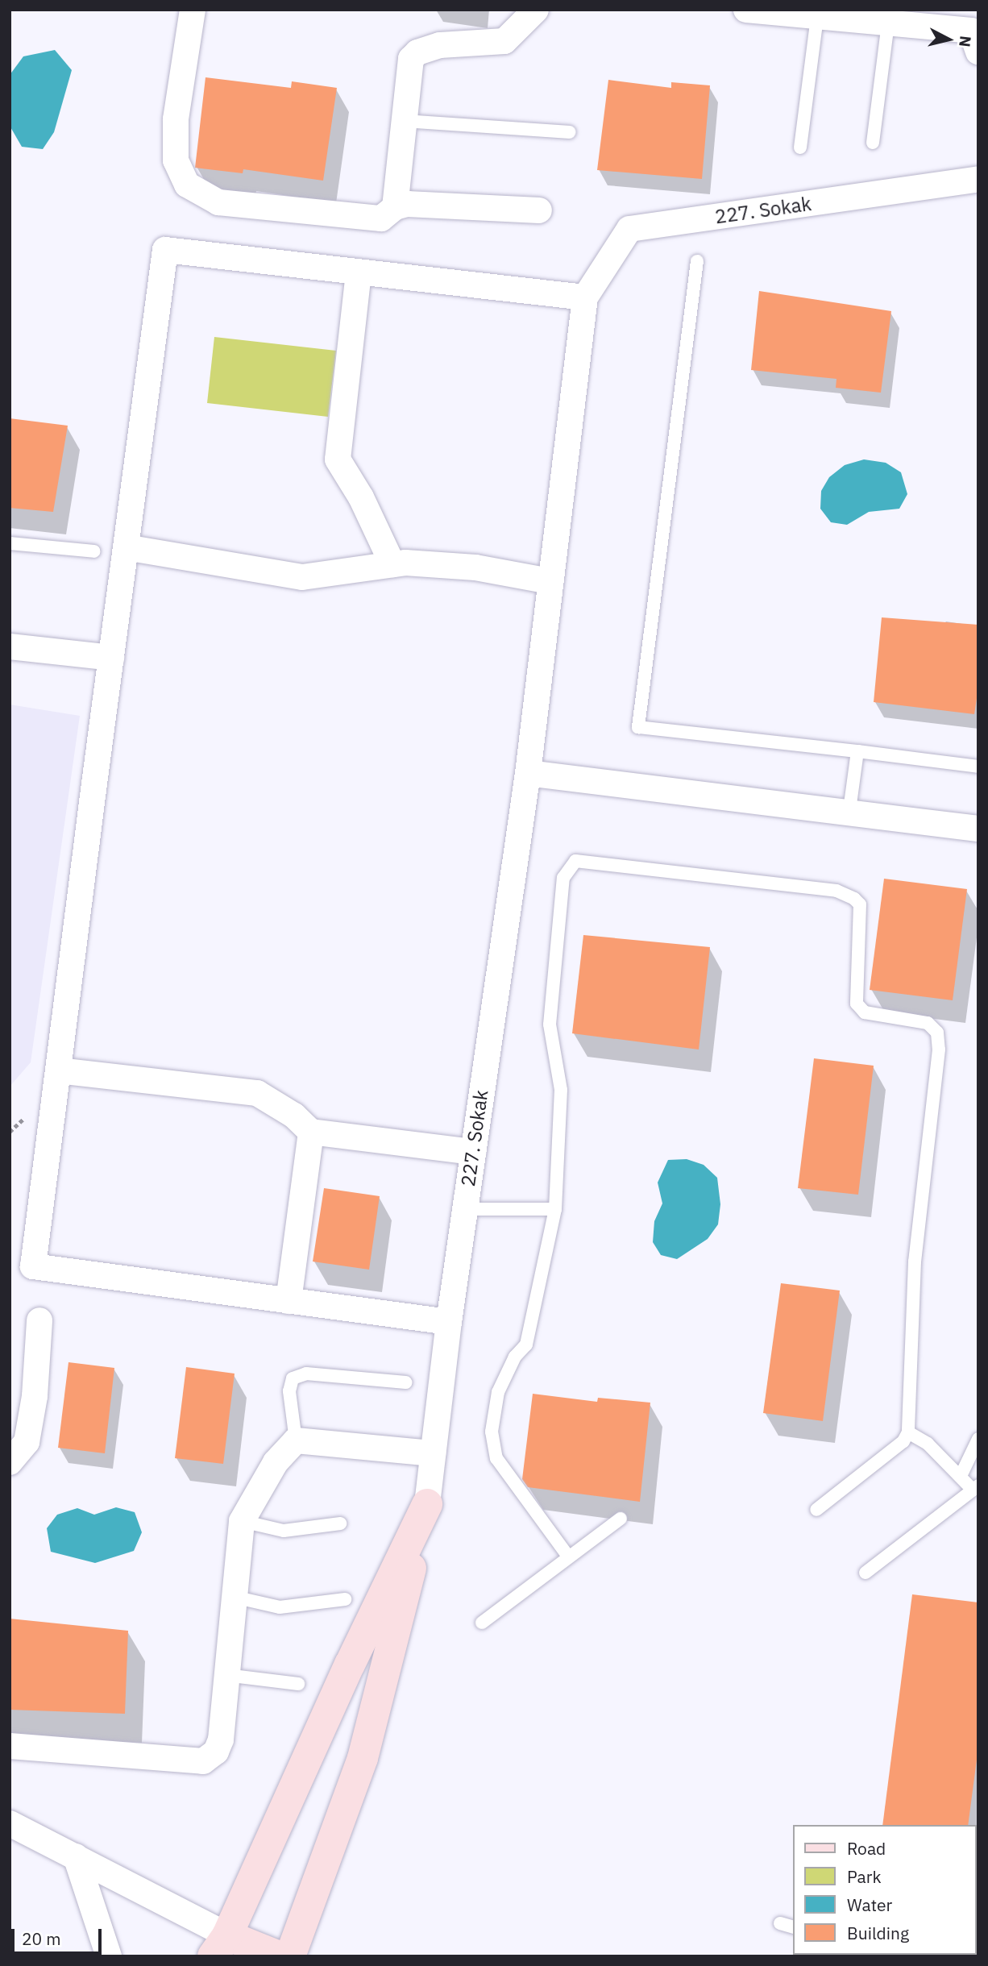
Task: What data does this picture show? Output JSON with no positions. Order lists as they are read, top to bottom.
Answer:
{
  "streets": {
    "street": ["227. Sokak"]
  },
  "legend": [
    "Road",
    "Park",
    "Water",
    "Building"
  ],
  "scale_bar": "20 m",
  "north": "right"
}
